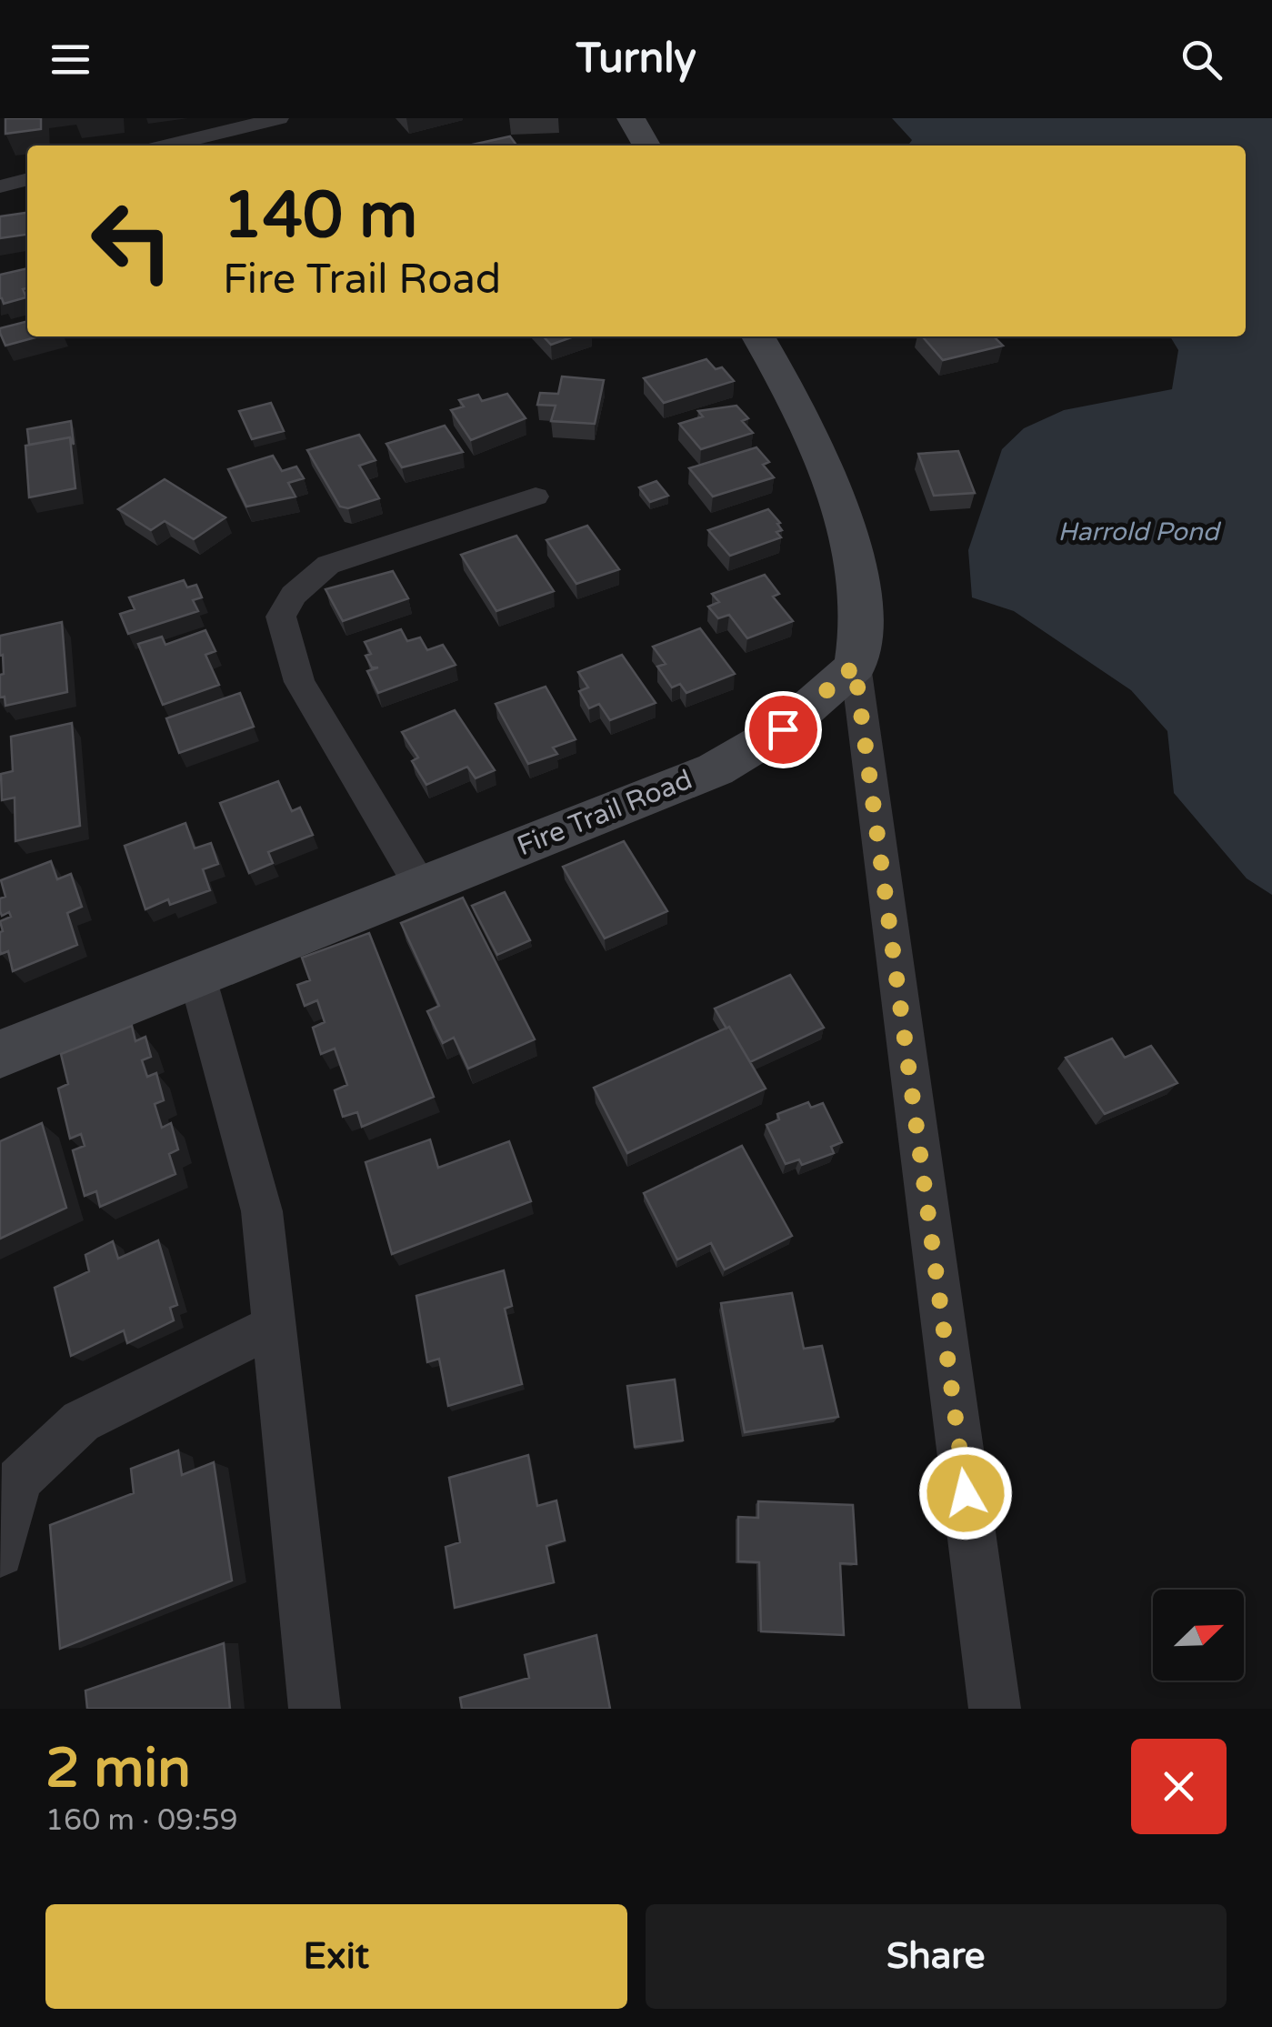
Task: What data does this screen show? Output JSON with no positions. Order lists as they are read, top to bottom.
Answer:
{
  "streets": {
    "street": ["Fire Trail Road"]
  },
  "water": ["Harrold Pond"],
  "north": "top right",
  "page": {
    "header": "Turnly",
    "turn": ["140 m", "Fire Trail Road"],
    "heading": ["2 min", "160 m · 09:59"],
    "buttons": ["Exit", "Share"]
  }
}
